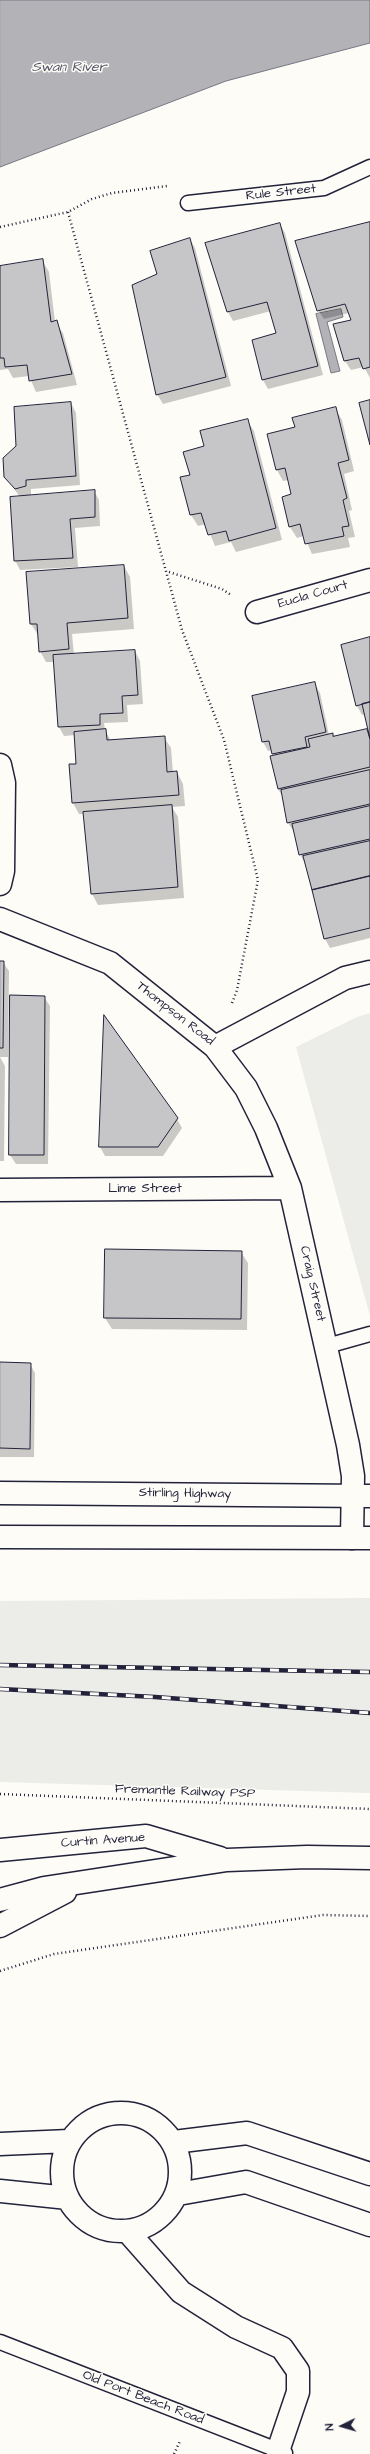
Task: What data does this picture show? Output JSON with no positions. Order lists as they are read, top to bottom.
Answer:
{
  "streets": {
    "main road": [
      "Eucla Court",
      "Thompson Road",
      "Lime Street",
      "Craig Street",
      "Stirling Highway",
      "Curtin Avenue"
    ],
    "lane": ["Rule Street", "Old Port Beach Road"],
    "path": ["Fremantle Railway PSP"]
  },
  "crossings": [
    ["Thompson Road", "Craig Street"],
    ["Lime Street", "Craig Street"],
    ["Craig Street", "Stirling Highway"]
  ],
  "water": ["Swan River"],
  "north": "left"
}
